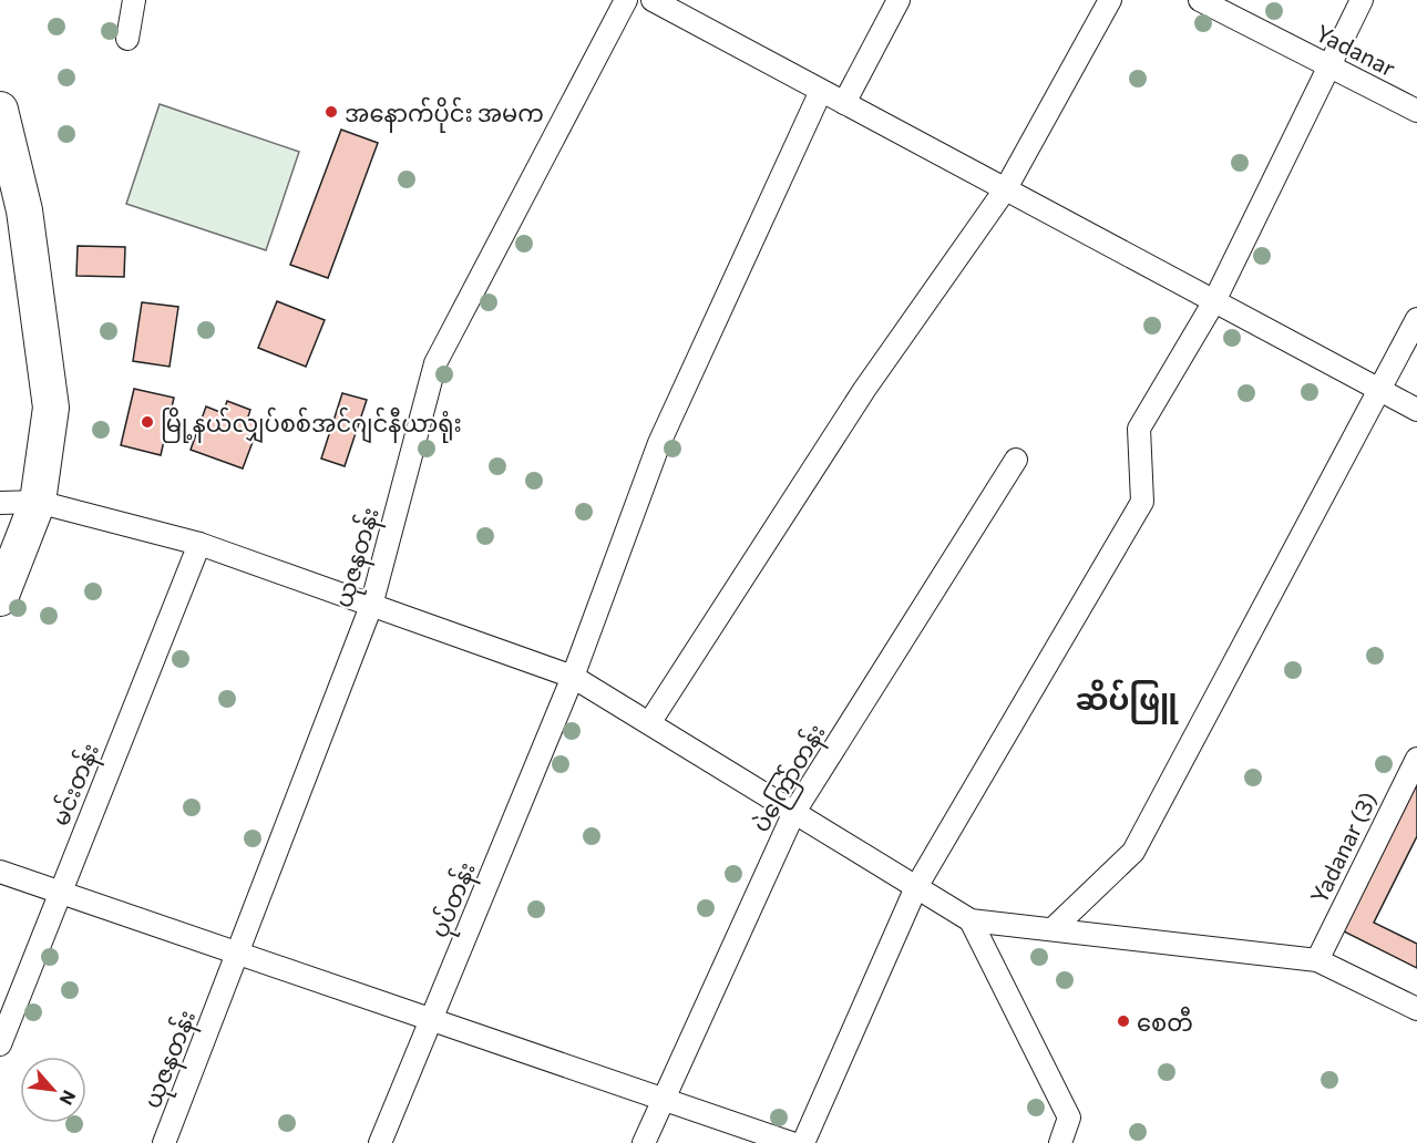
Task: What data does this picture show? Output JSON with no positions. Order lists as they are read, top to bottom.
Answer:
{
  "streets": {
    "street": [
      "Yadanar",
      "ယုဇနတန်း",
      "ပဲကြော်တန်း",
      "မင်းတန်း",
      "Yadanar (3)",
      "ပုပ်တန်း"
    ]
  },
  "districts": ["ဆိပ်ဖြူ"],
  "places": ["အနောက်ပိုင်း အမက", "မြို့နယ်လျှပ်စစ်အင်ဂျင်နီယာရုံး", "စေတီ"],
  "north": "bottom right"
}
